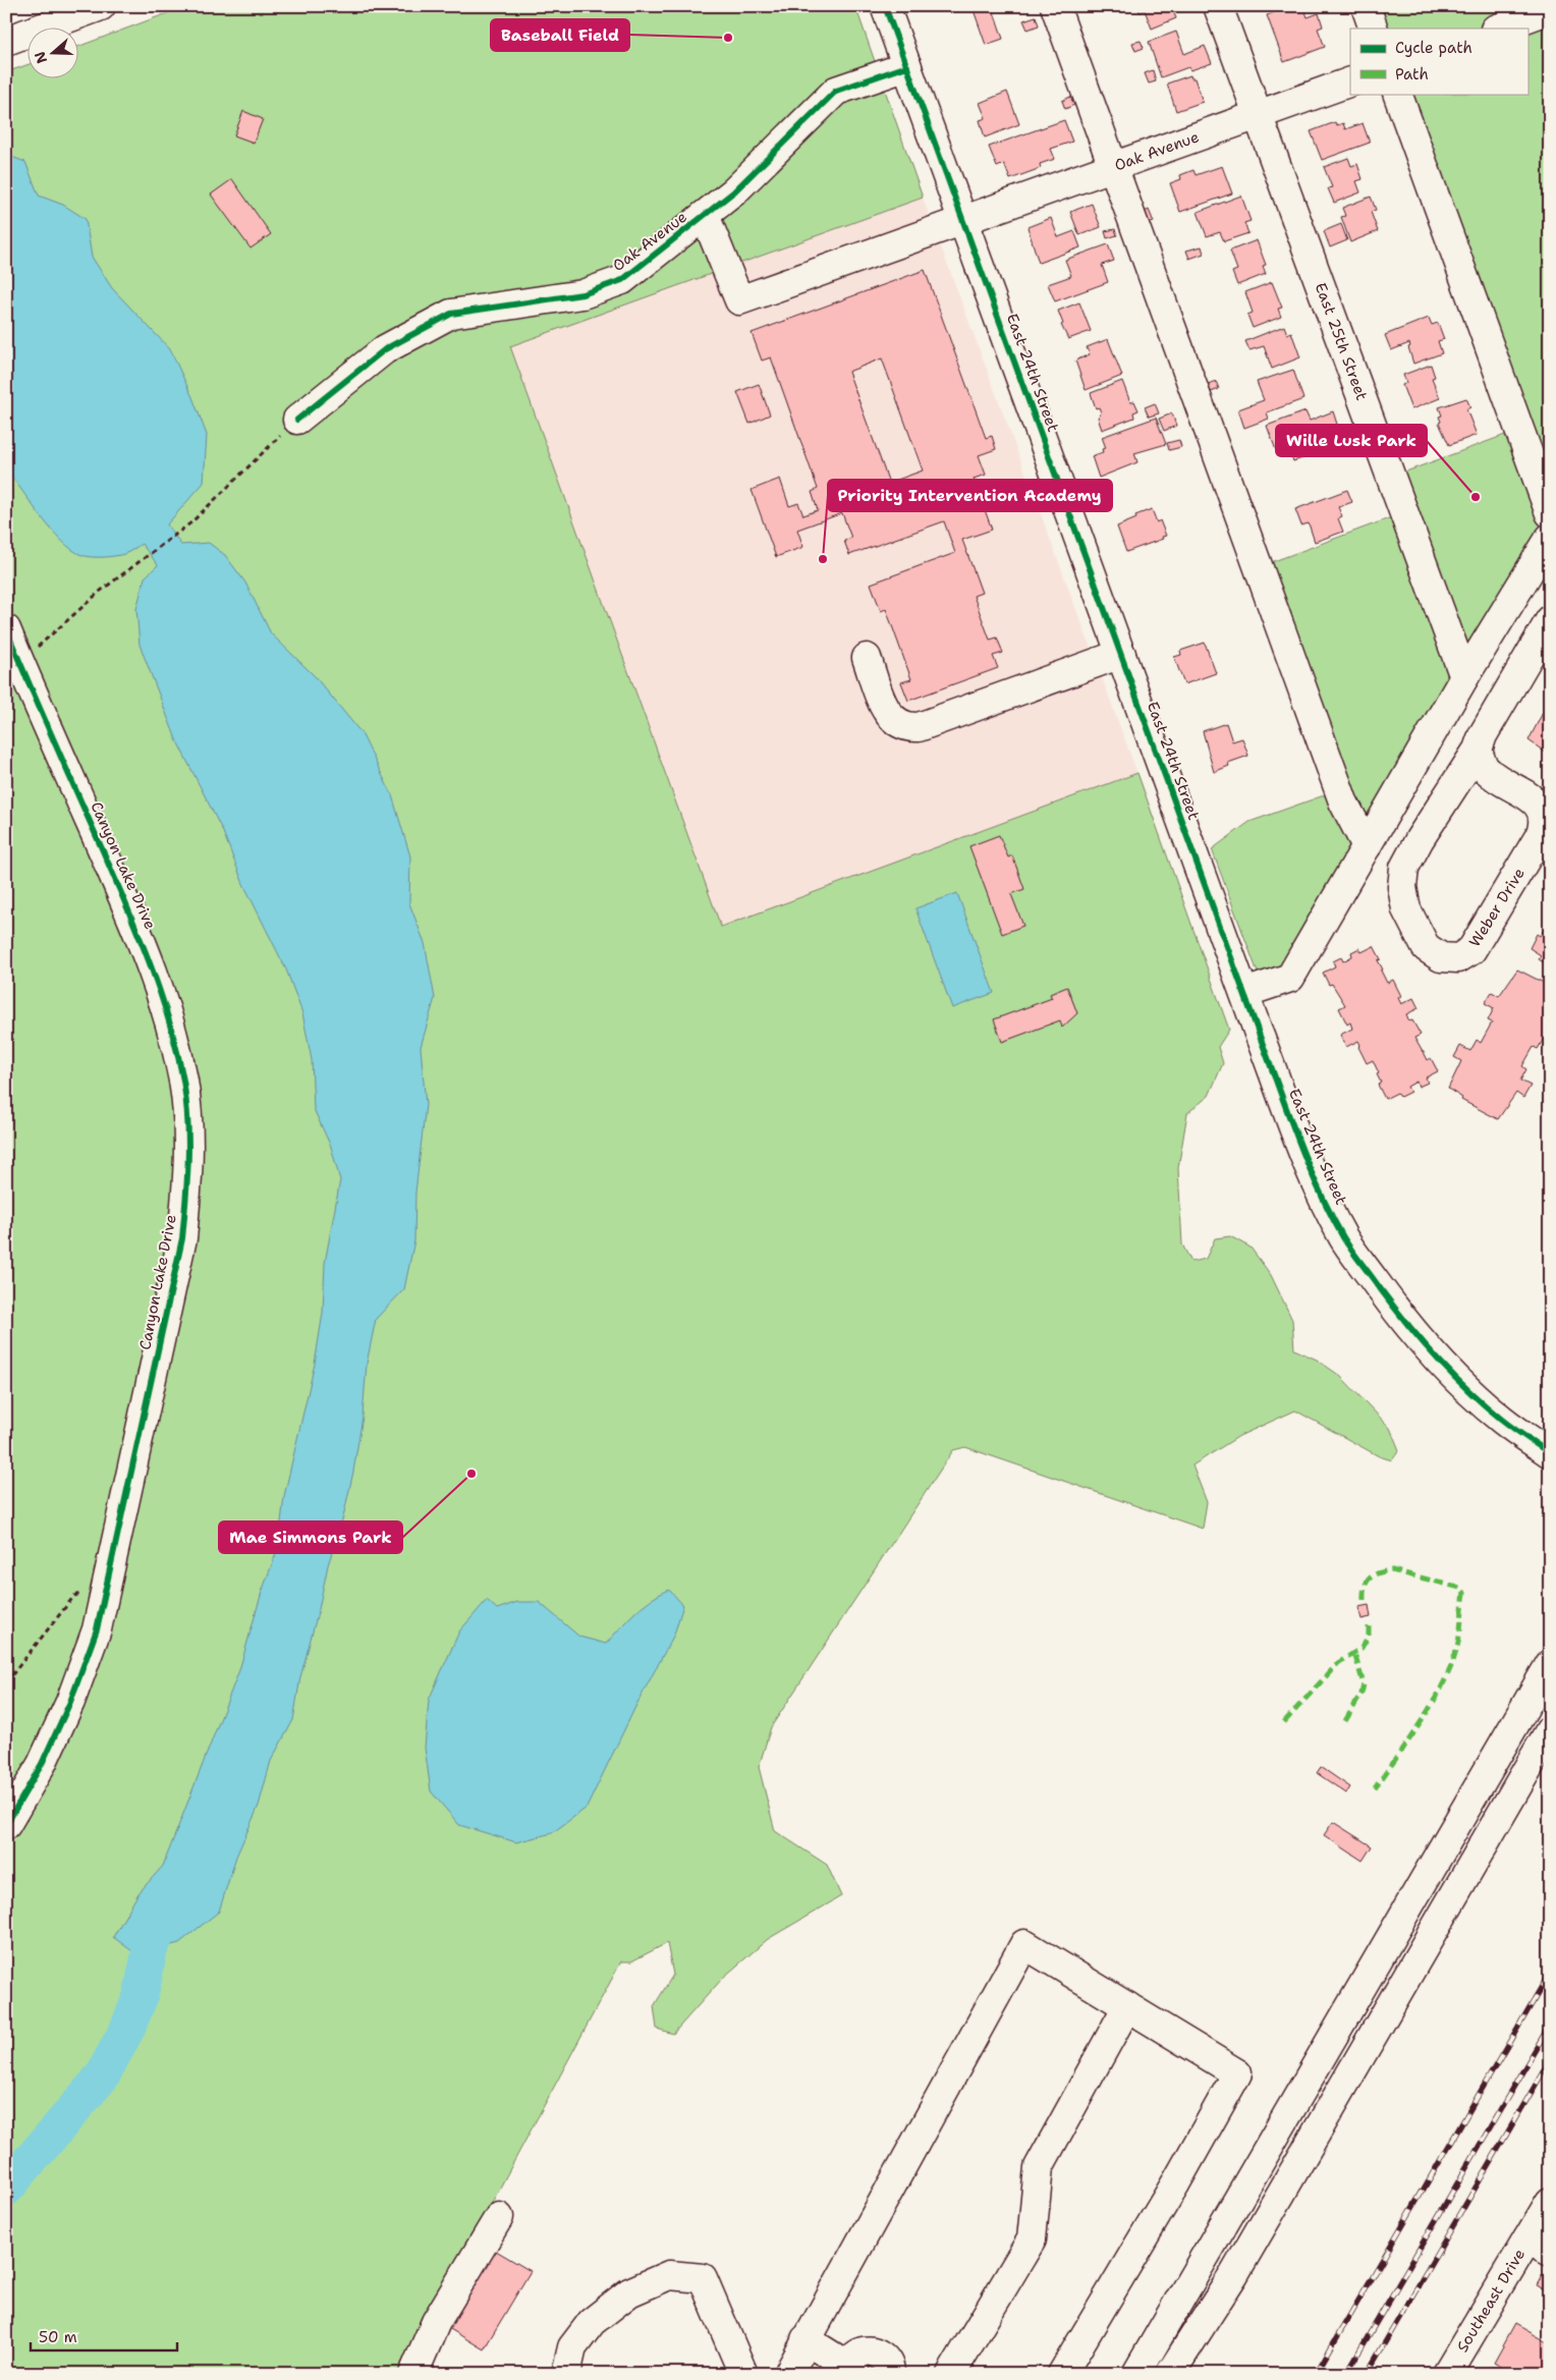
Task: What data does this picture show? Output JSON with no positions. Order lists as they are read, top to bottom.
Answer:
{
  "streets": {
    "street": [
      "Oak Avenue",
      "East 25th Street",
      "East 24th Street",
      "Canyon Lake Drive",
      "Weber Drive",
      "Southeast Drive"
    ]
  },
  "crossings": [
    ["Oak Avenue", "East 25th Street"],
    ["Oak Avenue", "East 24th Street"]
  ],
  "places": [
    "Baseball Field",
    "Wille Lusk Park",
    "Priority Intervention Academy",
    "Mae Simmons Park"
  ],
  "legend": ["Cycle path", "Path"],
  "scale_bar": "50 m",
  "north": "left"
}
